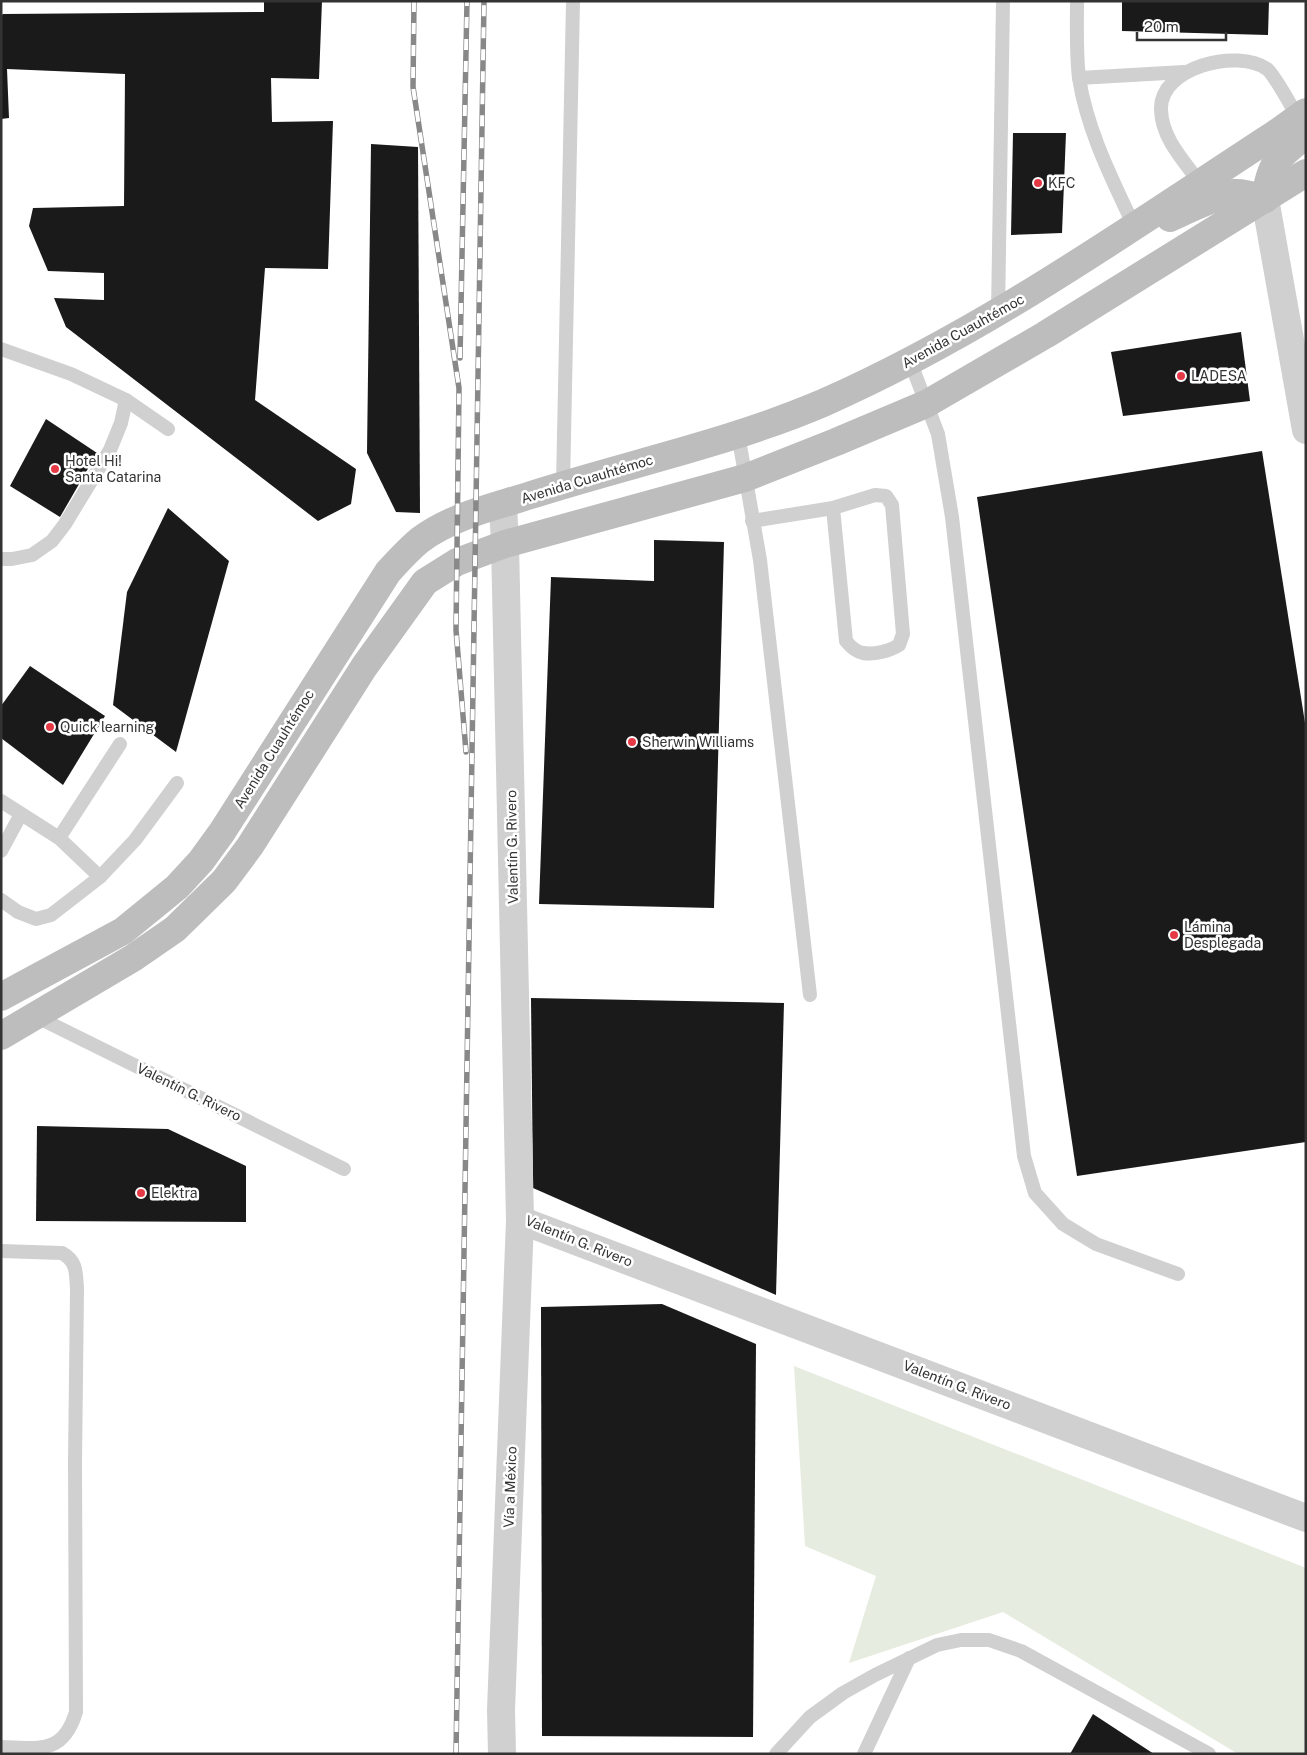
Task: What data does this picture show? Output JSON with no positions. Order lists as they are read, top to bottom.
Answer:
{
  "streets": {
    "main road": ["Avenida Cuauhtémoc"],
    "street": ["Valentín G. Rivero", "Vía a México"]
  },
  "crossings": [
    ["Avenida Cuauhtémoc", "Valentín G. Rivero"],
    ["Valentín G. Rivero", "Vía a México"]
  ],
  "places": [
    "KFC",
    "LADESA",
    "Hotel Hi! Santa Catarina",
    "Quick learning",
    "Sherwin Williams",
    "Lámina Desplegada",
    "Elektra"
  ],
  "scale_bar": "20 m"
}
